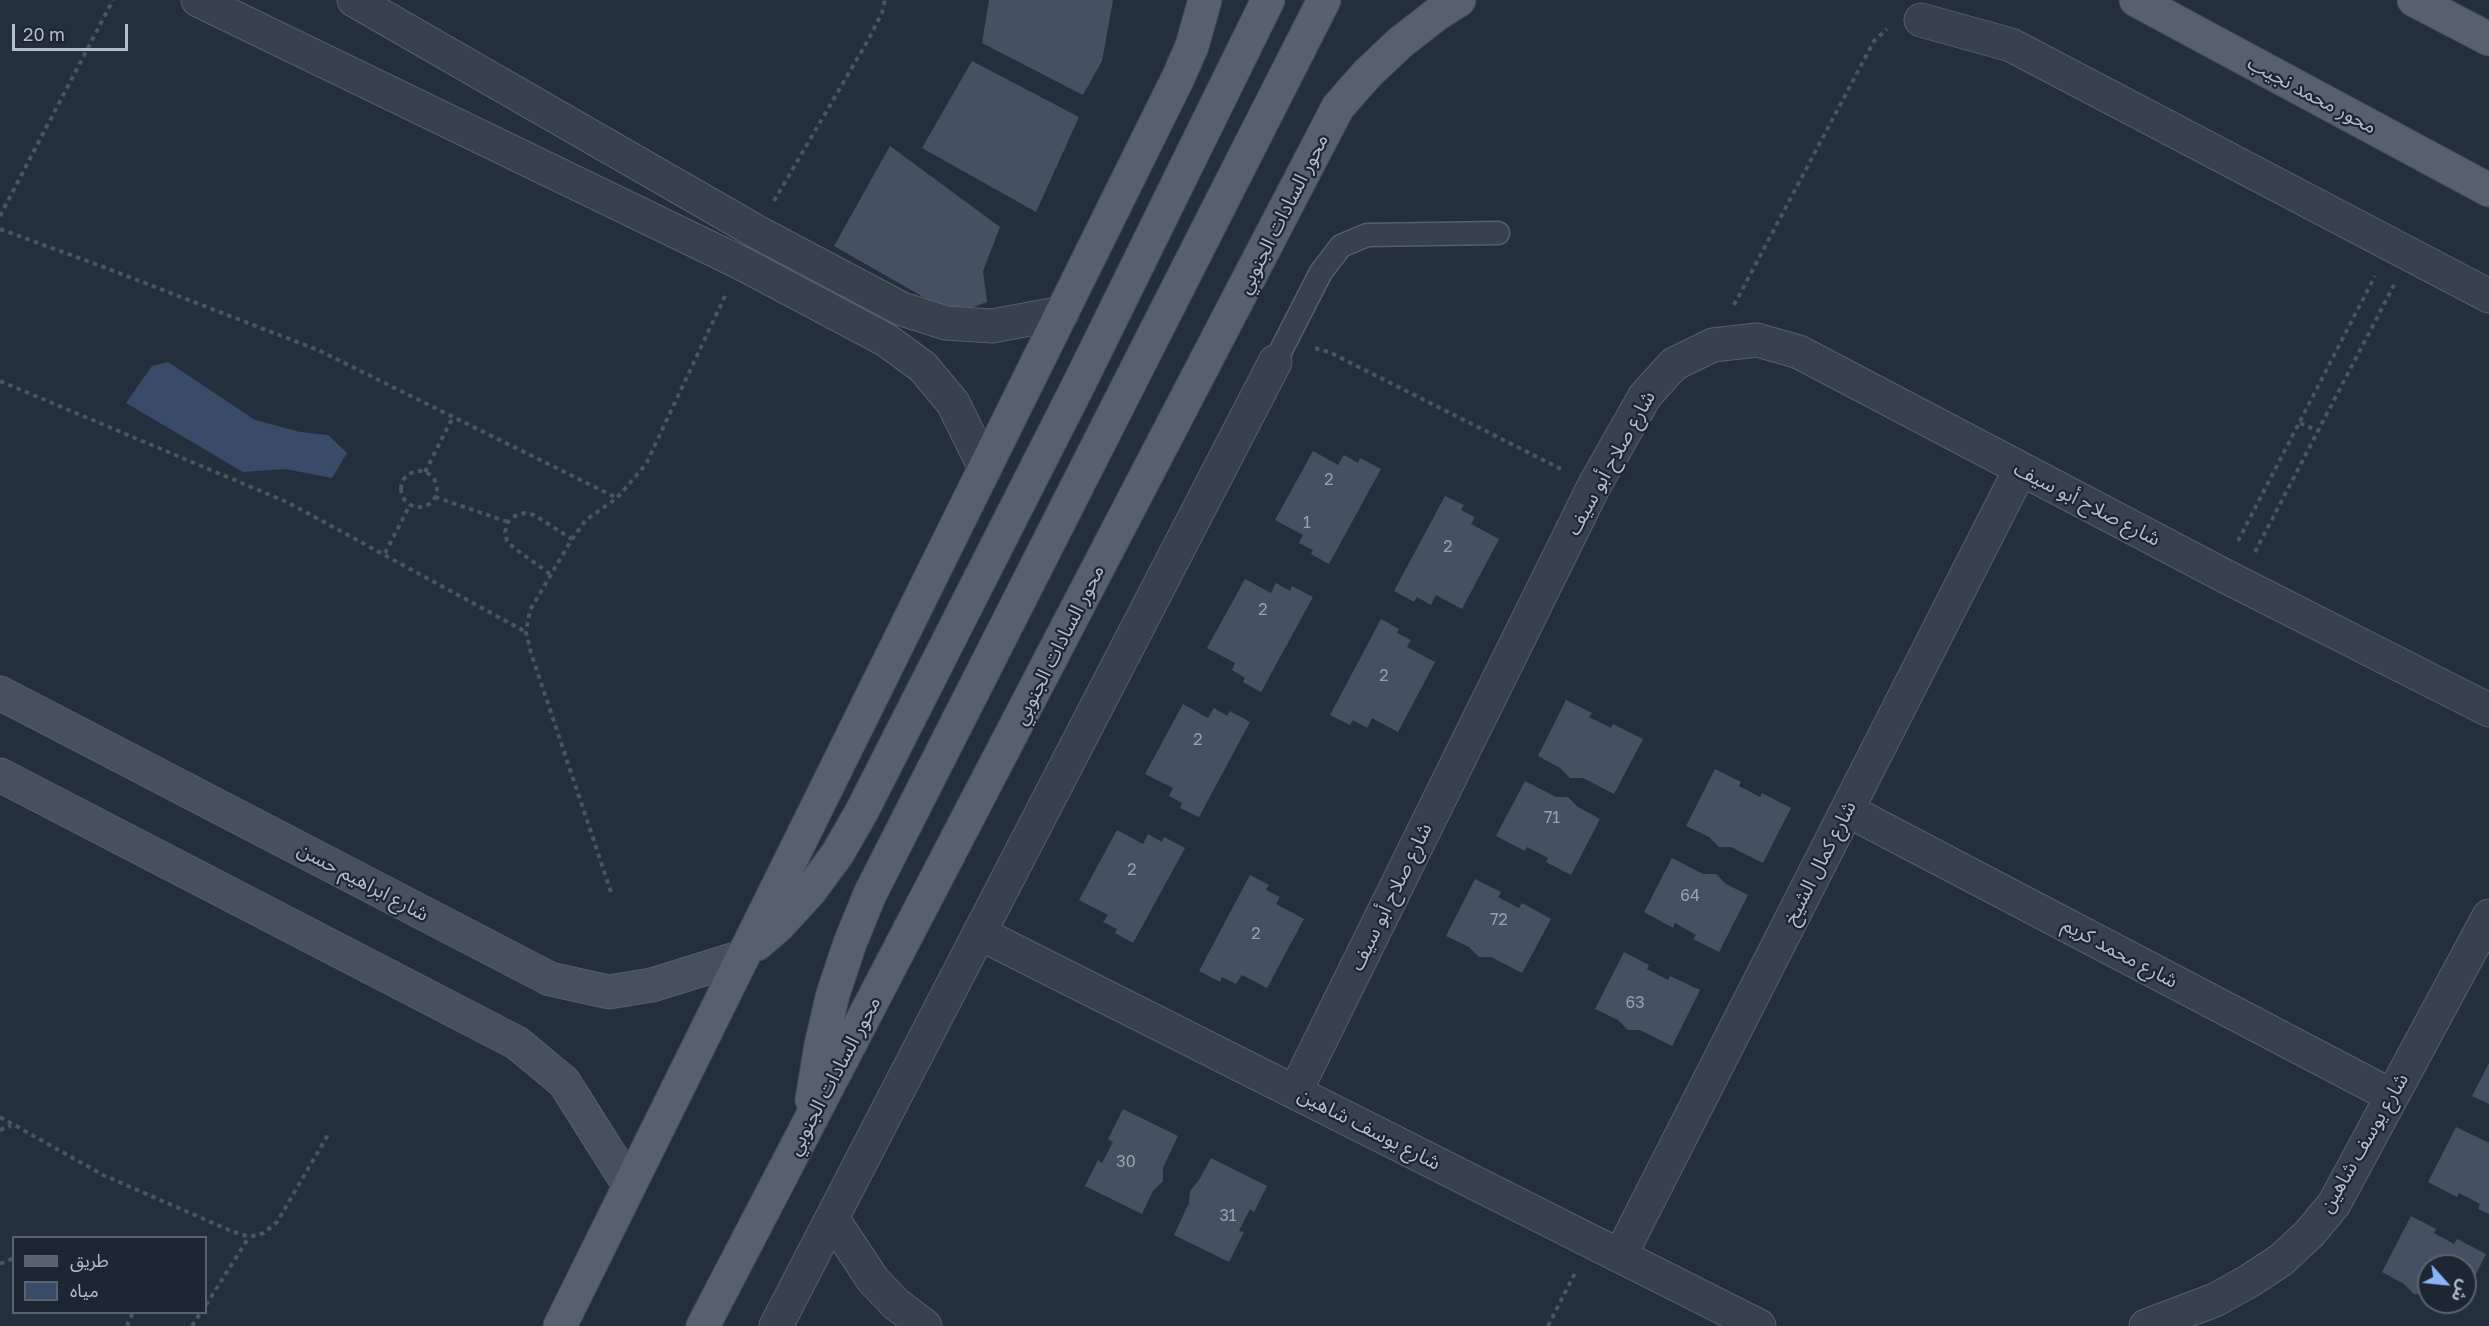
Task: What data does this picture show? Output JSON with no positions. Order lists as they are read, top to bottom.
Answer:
{
  "streets": {
    "main road": ["محور محمد نجيب", "محور السادات الجنوبي"],
    "street": [
      "شارع صلاح أبو سيف",
      "شارع كمال الشيخ",
      "شارع ابراهيم حسن",
      "شارع محمد كريم",
      "شارع يوسف شاهين"
    ]
  },
  "crossings": [
    ["شارع صلاح أبو سيف", "شارع كمال الشيخ"],
    ["شارع صلاح أبو سيف", "شارع يوسف شاهين"],
    ["شارع كمال الشيخ", "شارع محمد كريم"],
    ["شارع كمال الشيخ", "شارع يوسف شاهين"],
    ["شارع محمد كريم", "شارع يوسف شاهين"]
  ],
  "house_numbers": [
    "2",
    "1",
    "2",
    "2",
    "2",
    "2",
    "71",
    "2",
    "64",
    "72",
    "2",
    "63",
    "30",
    "31"
  ],
  "legend": ["طريق", "مياه"],
  "scale_bar": "20 m",
  "north": "bottom right"
}
